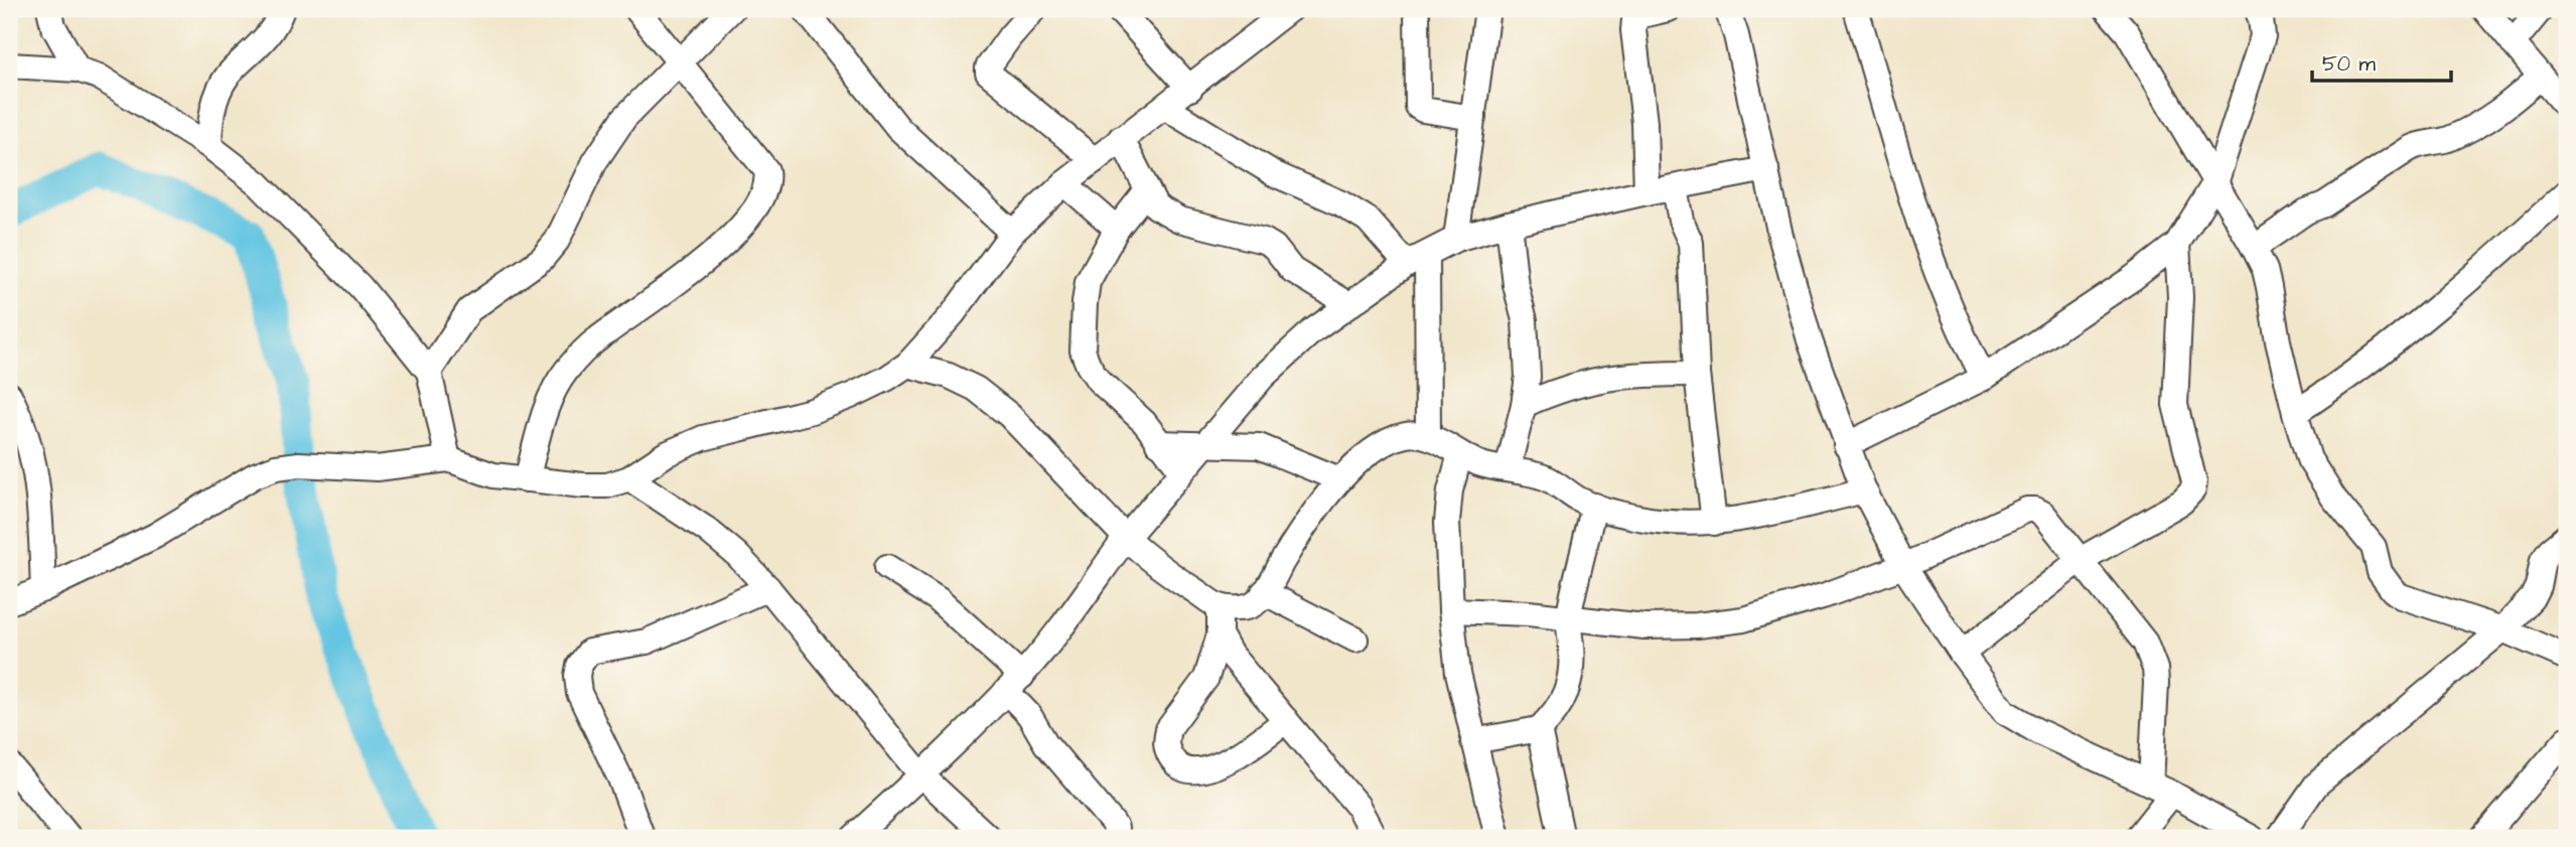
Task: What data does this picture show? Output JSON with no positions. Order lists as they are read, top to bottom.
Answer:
{
  "scale_bar": "50 m"
}
